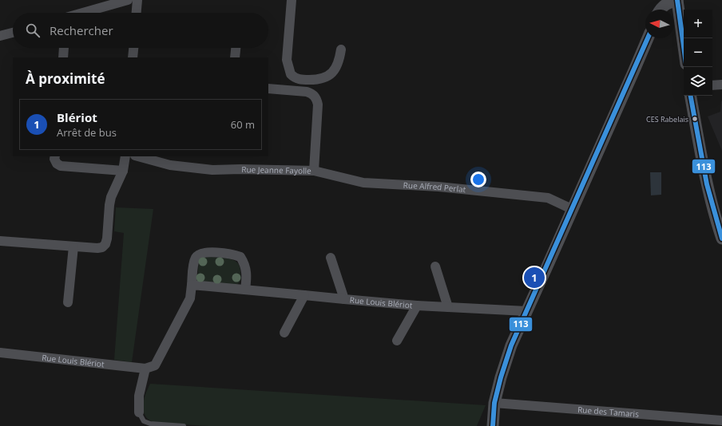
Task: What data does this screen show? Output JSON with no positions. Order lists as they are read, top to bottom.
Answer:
{
  "streets": {
    "street": [
      "Rue Jeanne Fayolle",
      "Rue Alfred Perlat",
      "Rue Louis Blériot",
      "Rue des Tamaris"
    ]
  },
  "crossings": [
    ["Rue Jeanne Fayolle", "Rue Alfred Perlat"]
  ],
  "places": ["CES Rabelais"],
  "lines": ["transit line 113"],
  "north": "left",
  "page": {
    "map_buttons": ["+", "−"],
    "search": "Rechercher",
    "heading": "À proximité",
    "list": [
      {
        "mark": "1",
        "name": "Blériot",
        "note": "Arrêt de bus",
        "value": "60 m"
      }
    ],
    "pins": "1"
  }
}
